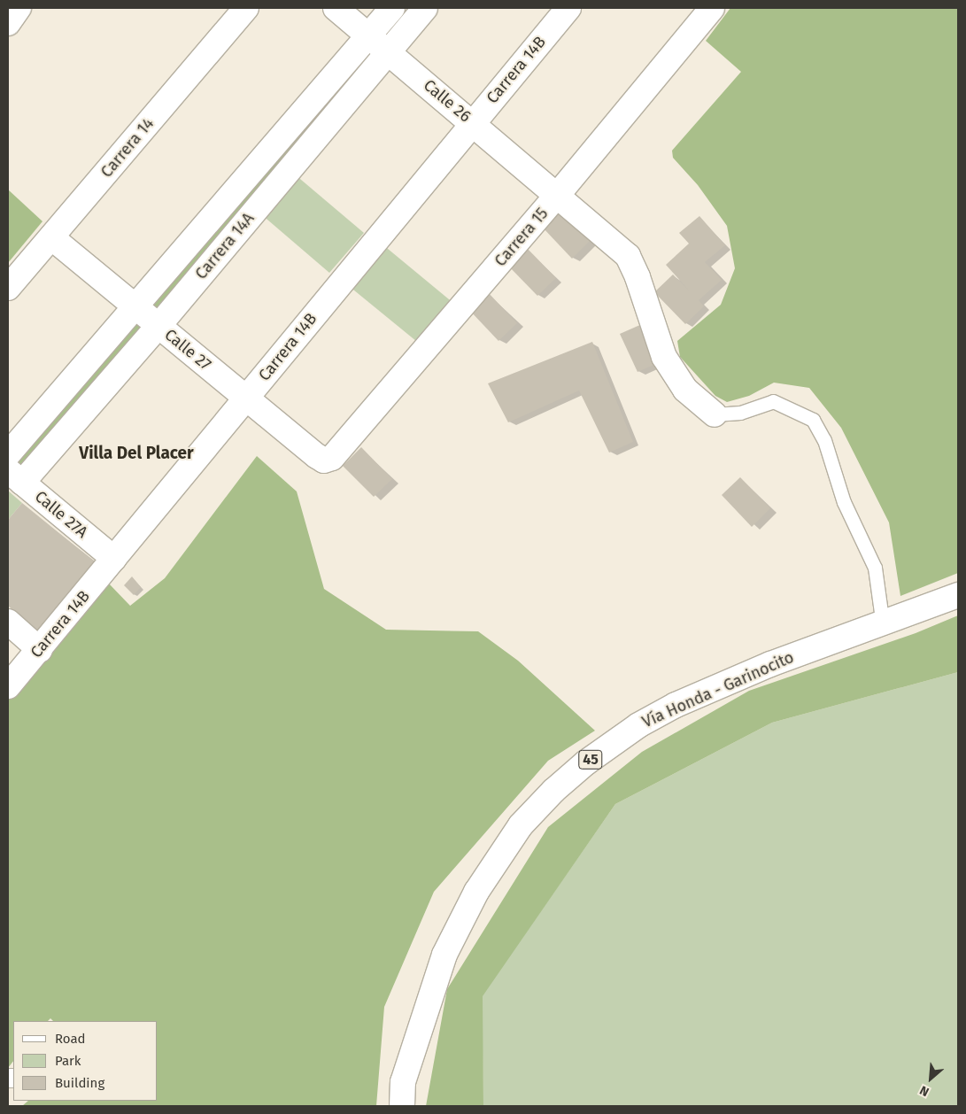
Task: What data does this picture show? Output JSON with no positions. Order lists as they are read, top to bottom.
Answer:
{
  "streets": {
    "main road": [
      "Carrera 14B",
      "Calle 26",
      "Carrera 14",
      "Carrera 15",
      "Carrera 14A",
      "Calle 27",
      "Calle 27A",
      "Vía Honda - Garinocito",
      "45"
    ]
  },
  "crossings": [
    ["Carrera 14B", "Calle 26"],
    ["Carrera 14B", "Calle 27"],
    ["Carrera 14B", "Calle 27A"],
    ["Calle 26", "Carrera 15"],
    ["Calle 26", "Carrera 14A"],
    ["Carrera 14", "Calle 27"],
    ["Carrera 15", "Calle 27"],
    ["Carrera 14A", "Calle 27"],
    ["Carrera 14A", "Calle 27A"]
  ],
  "districts": ["Villa Del Placer"],
  "legend": ["Road", "Park", "Building"],
  "north": "bottom left"
}
